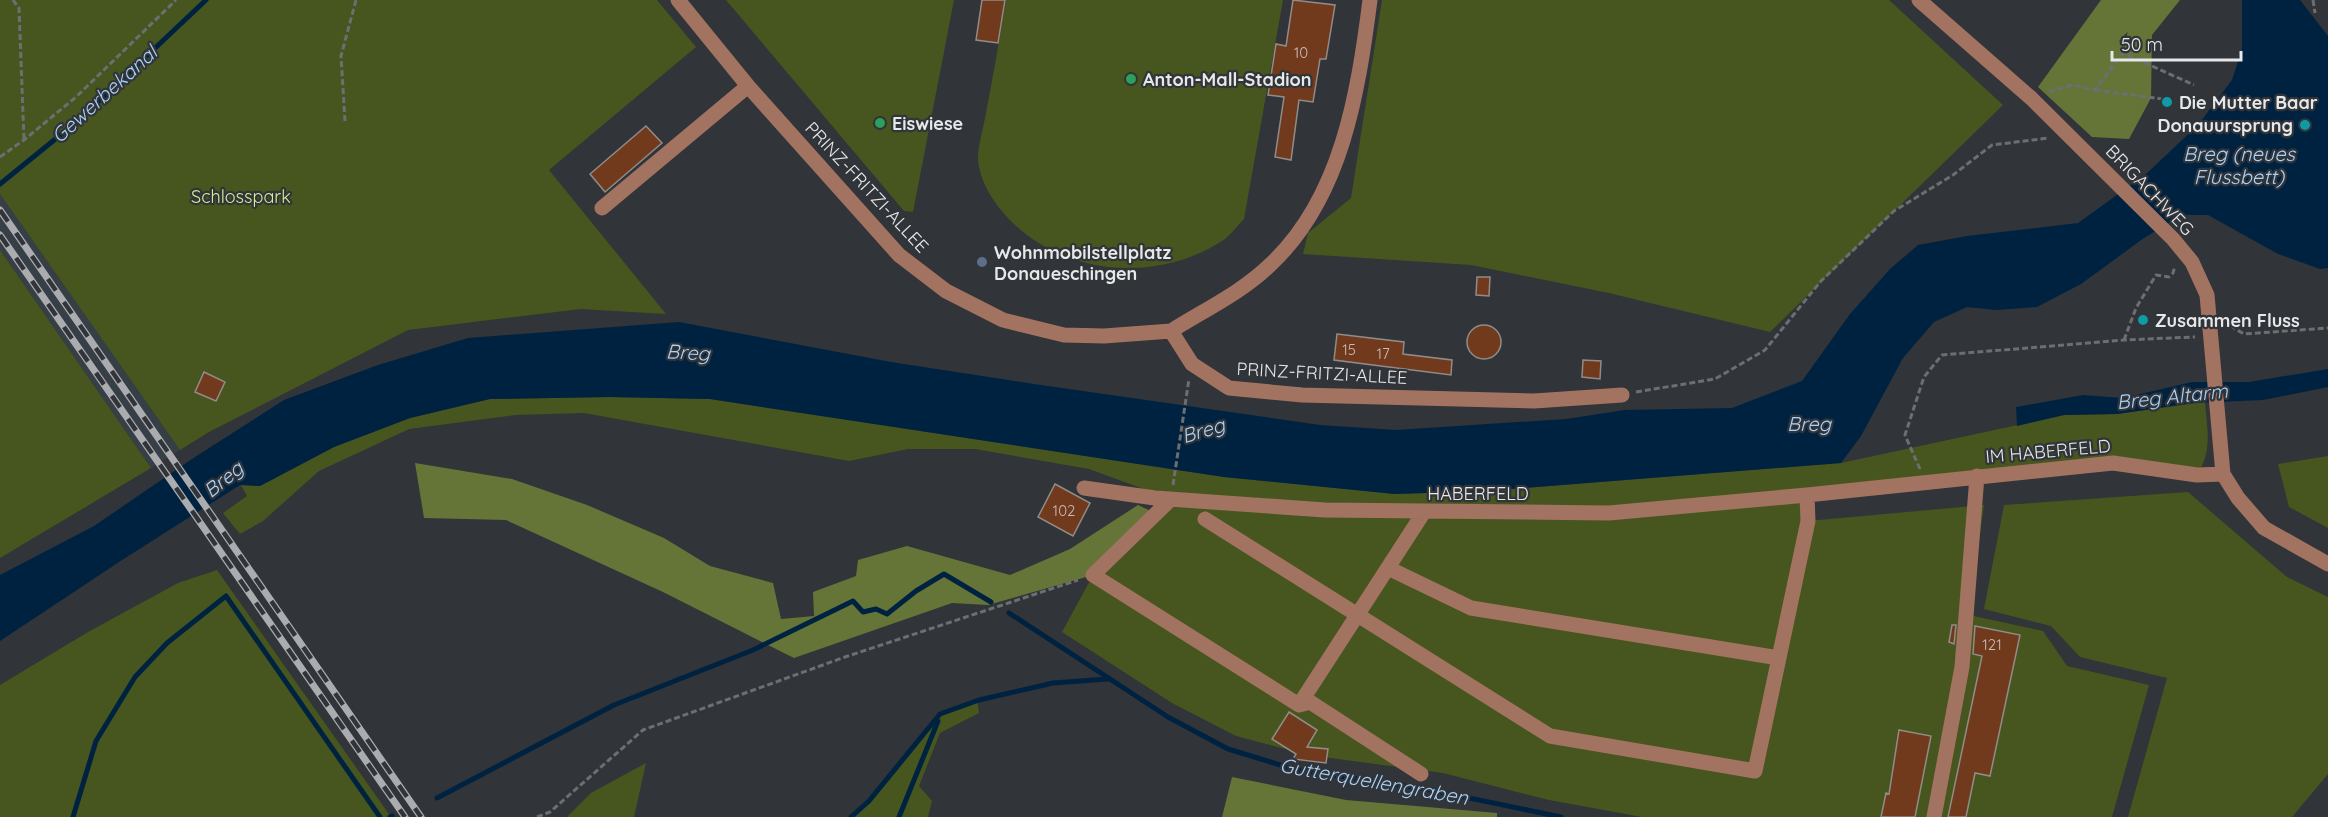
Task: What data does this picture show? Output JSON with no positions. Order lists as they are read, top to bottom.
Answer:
{
  "streets": {
    "street": [
      "PRINZ-FRITZI-ALLEE",
      "BRIGACHWEG",
      "IM HABERFELD",
      "HABERFELD"
    ]
  },
  "crossings": [
    ["BRIGACHWEG", "IM HABERFELD"],
    ["IM HABERFELD", "HABERFELD"]
  ],
  "water": [
    "Gewerbekanal",
    "Breg (neues Flussbett)",
    "Breg",
    "Breg Altarm",
    "Gutterquellengraben"
  ],
  "parks": ["Schlosspark"],
  "places": [
    "Anton-Mall-Stadion",
    "Die Mutter Baar",
    "Eiswiese",
    "Donauursprung",
    "Wohnmobilstellplatz Donaueschingen",
    "Zusammen Fluss"
  ],
  "house_numbers": [
    "10",
    "15",
    "17",
    "102",
    "121"
  ],
  "scale_bar": "50 m"
}
